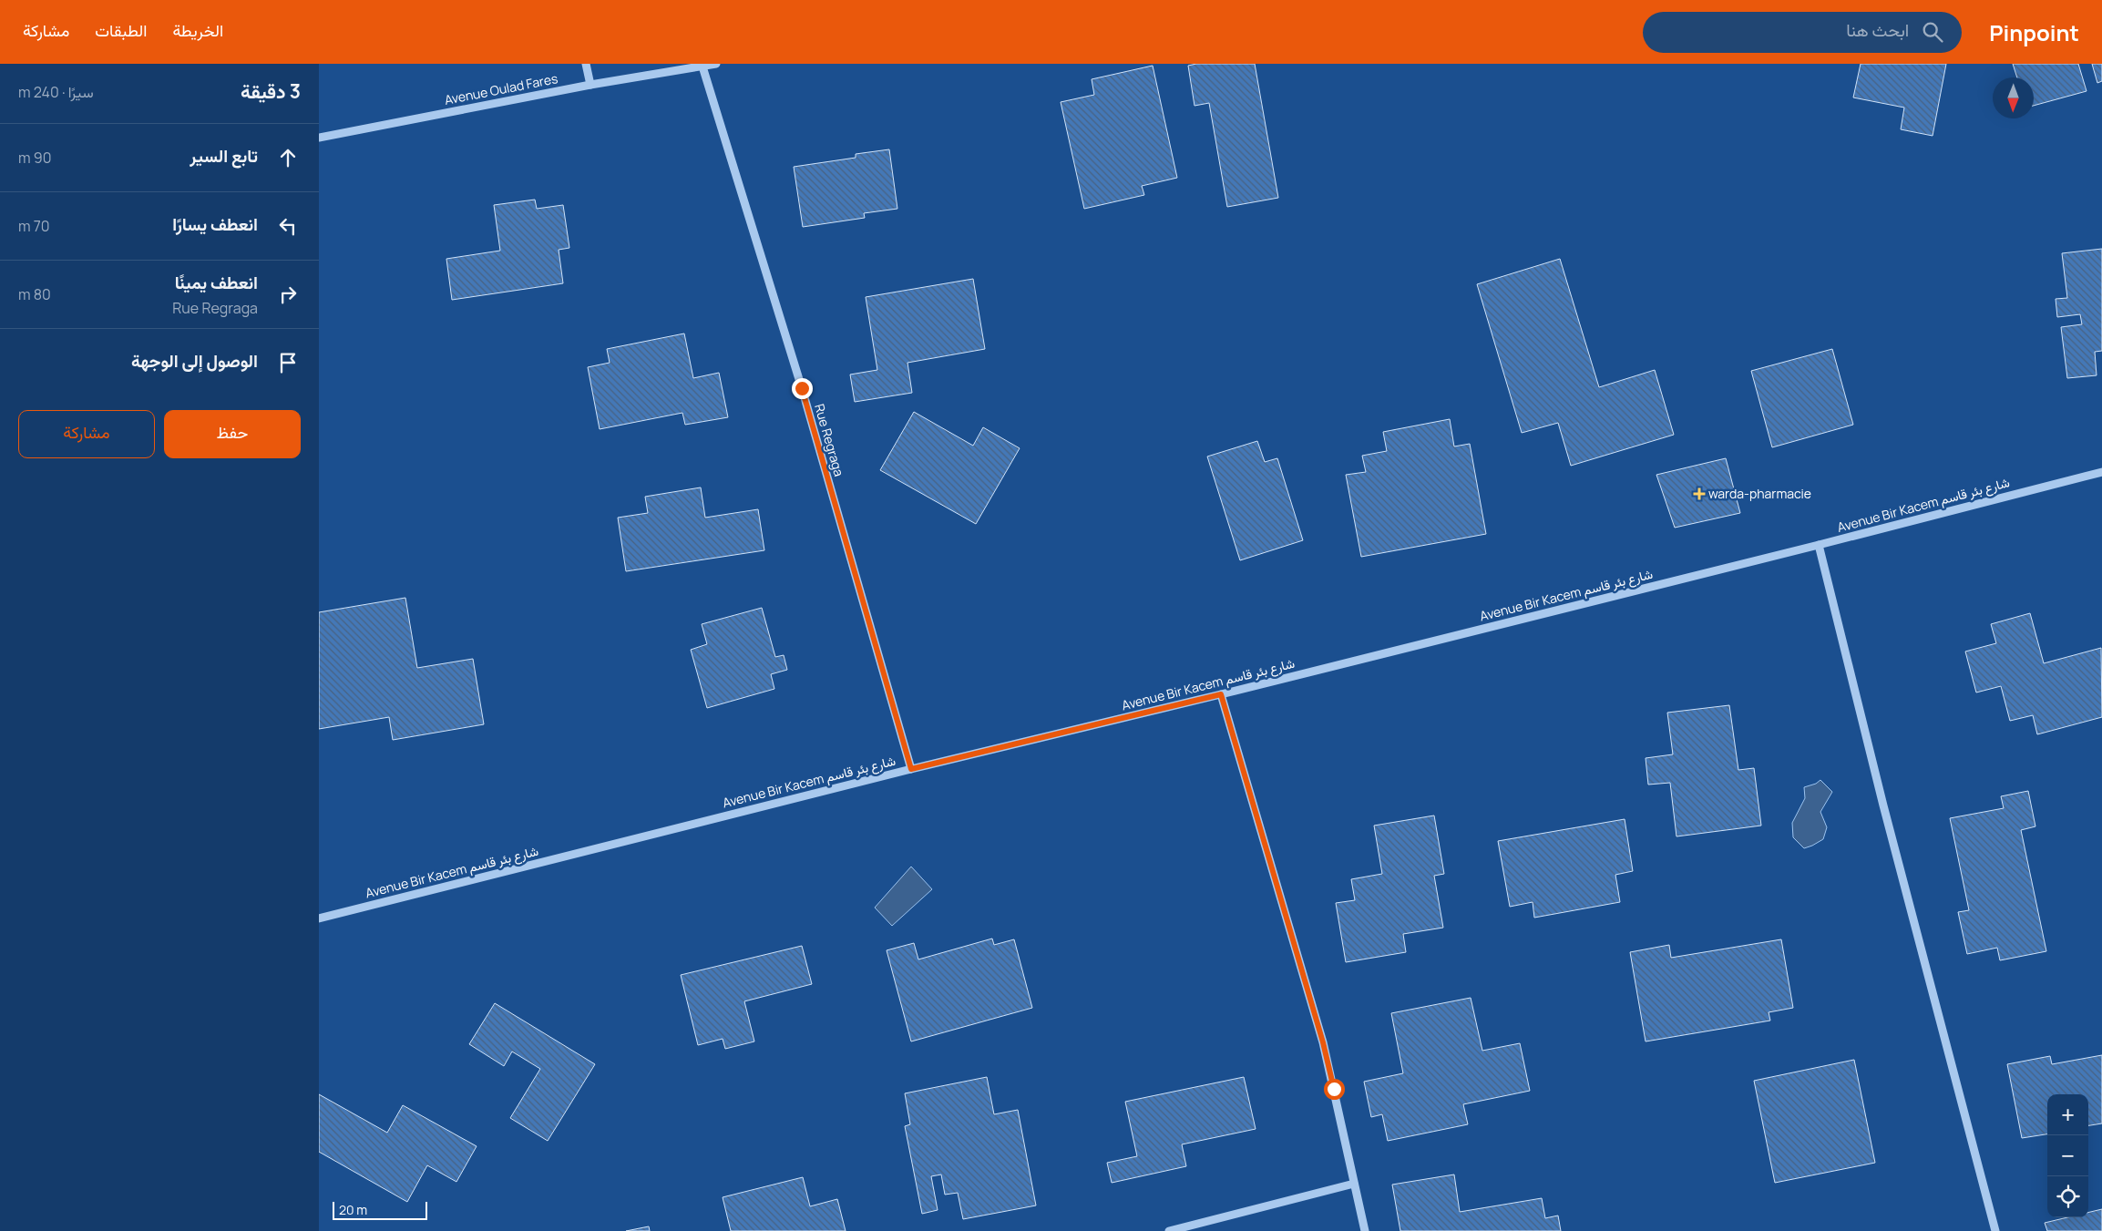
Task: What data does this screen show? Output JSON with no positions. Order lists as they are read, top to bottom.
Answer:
{
  "streets": {
    "street": ["Avenue Oulad Fares", "Rue Regraga", "Avenue Bir Kacem شارع بئر قاسم"]
  },
  "crossings": [
    ["Avenue Oulad Fares", "Rue Regraga"],
    ["Rue Regraga", "Avenue Bir Kacem شارع بئر قاسم"]
  ],
  "places": {
    "health": ["warda-pharmacie"]
  },
  "scale_bar": "20 m",
  "north": "bottom",
  "page": {
    "header": "Pinpoint",
    "search": "ابحث هنا",
    "nav": ["الخريطة", "الطبقات", "مشاركة"],
    "heading": ["3 دقيقة", "سيرًا · 240 m"],
    "list": [
      ["تابع السير", "90 m"],
      ["انعطف يسارًا", "70 m"],
      ["انعطف يمينًا", "Rue Regraga", "80 m"],
      "الوصول إلى الوجهة"
    ],
    "buttons": ["حفظ", "مشاركة"],
    "map_buttons": ["+", "−"],
    "scale": "20 m"
  }
}
